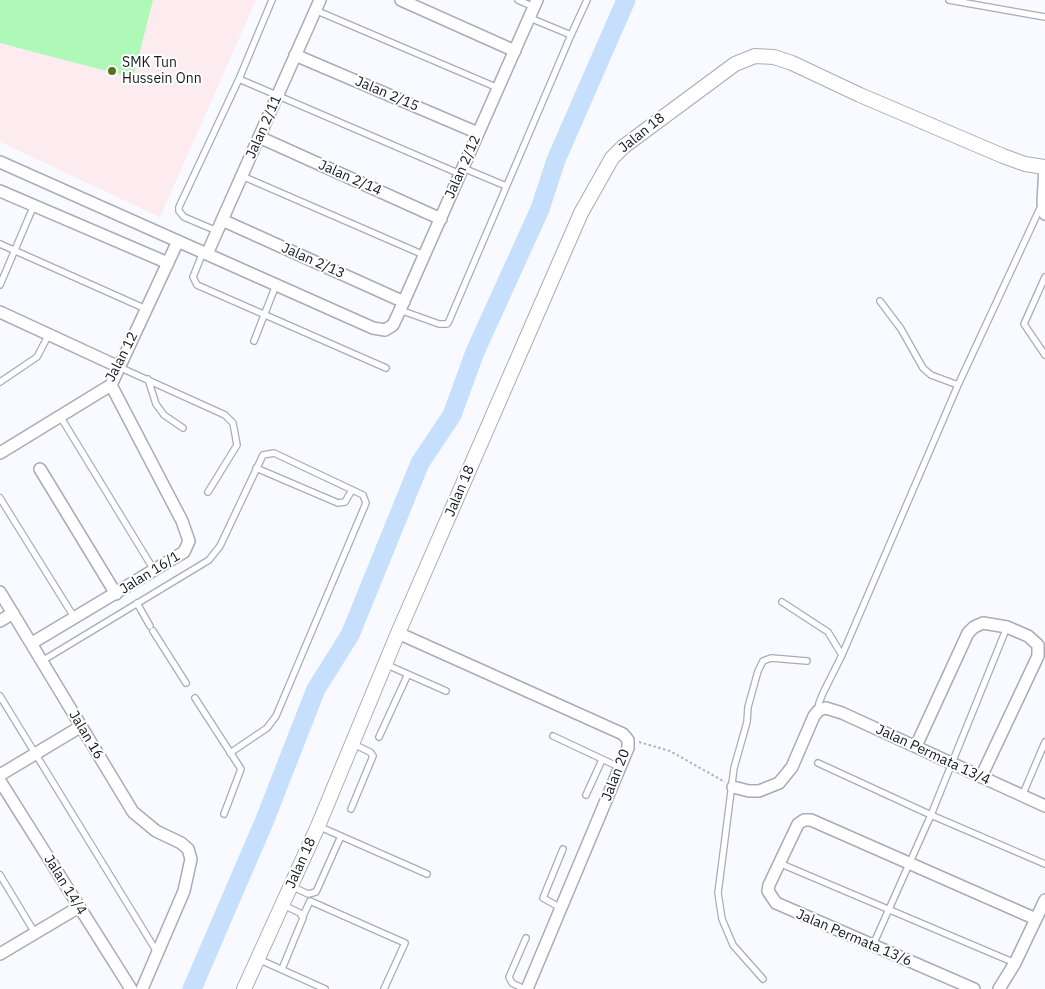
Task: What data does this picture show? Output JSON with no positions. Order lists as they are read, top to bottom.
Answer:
{
  "streets": {
    "street": [
      "Jalan 2/15",
      "Jalan 2/11",
      "Jalan 18",
      "Jalan 2/12",
      "Jalan 2/14",
      "Jalan 2/13",
      "Jalan 12",
      "Jalan 16/1",
      "Jalan 16",
      "Jalan Permata 13/4",
      "Jalan 20",
      "Jalan 14/4",
      "Jalan Permata 13/6"
    ]
  },
  "crossings": [
    ["Jalan 2/15", "Jalan 2/11"],
    ["Jalan 2/15", "Jalan 2/12"],
    ["Jalan 2/11", "Jalan 2/14"],
    ["Jalan 2/11", "Jalan 2/13"],
    ["Jalan 18", "Jalan 20"],
    ["Jalan 2/12", "Jalan 2/14"],
    ["Jalan 2/12", "Jalan 2/13"],
    ["Jalan 12", "Jalan 16/1"],
    ["Jalan 16/1", "Jalan 16"]
  ],
  "places": ["SMK Tun Hussein Onn"]
}
